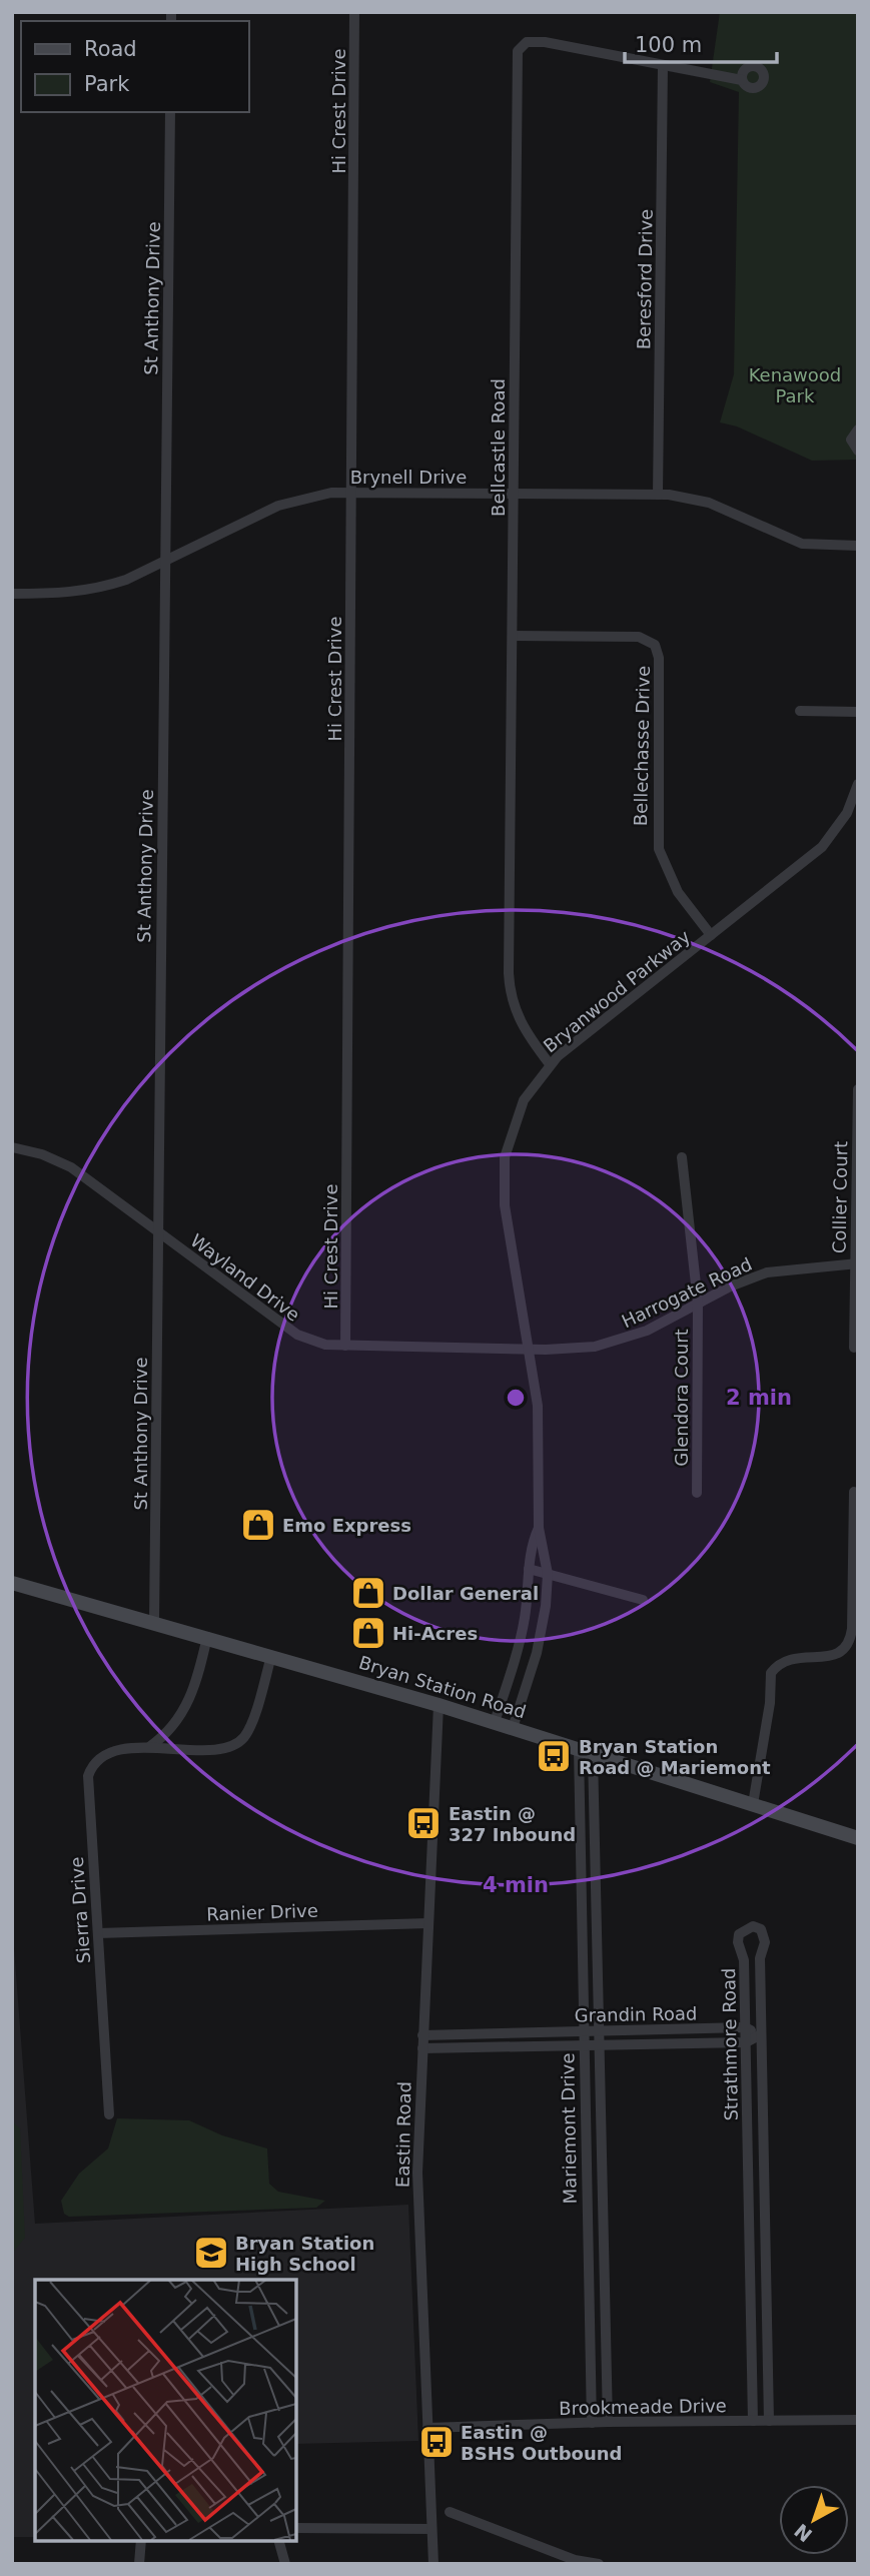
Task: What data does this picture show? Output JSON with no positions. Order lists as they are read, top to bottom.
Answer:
{
  "streets": {
    "main road": ["Bryan Station Road"],
    "street": [
      "Hi Crest Drive",
      "Beresford Drive",
      "St Anthony Drive",
      "Bellcastle Road",
      "Brynell Drive",
      "Bellechasse Drive",
      "Bryanwood Parkway",
      "Collier Court",
      "Wayland Drive",
      "Harrogate Road",
      "Glendora Court",
      "Sierra Drive",
      "Ranier Drive",
      "Grandin Road",
      "Strathmore Road",
      "Mariemont Drive",
      "Eastin Road",
      "Brookmeade Drive"
    ]
  },
  "crossings": [
    ["Hi Crest Drive", "Brynell Drive"],
    ["Hi Crest Drive", "Wayland Drive"],
    ["Beresford Drive", "Bellcastle Road"],
    ["Beresford Drive", "Brynell Drive"],
    ["St Anthony Drive", "Brynell Drive"],
    ["St Anthony Drive", "Wayland Drive"],
    ["St Anthony Drive", "Bryan Station Road"],
    ["Bellcastle Road", "Brynell Drive"],
    ["Bellcastle Road", "Bellechasse Drive"],
    ["Bellcastle Road", "Bryanwood Parkway"],
    ["Bellechasse Drive", "Bryanwood Parkway"],
    ["Bryanwood Parkway", "Wayland Drive"],
    ["Bryanwood Parkway", "Harrogate Road"],
    ["Bryanwood Parkway", "Bryan Station Road"],
    ["Collier Court", "Harrogate Road"],
    ["Wayland Drive", "Harrogate Road"],
    ["Harrogate Road", "Glendora Court"],
    ["Bryan Station Road", "Sierra Drive"],
    ["Bryan Station Road", "Mariemont Drive"],
    ["Bryan Station Road", "Eastin Road"],
    ["Sierra Drive", "Ranier Drive"],
    ["Ranier Drive", "Eastin Road"],
    ["Grandin Road", "Strathmore Road"],
    ["Grandin Road", "Mariemont Drive"],
    ["Grandin Road", "Eastin Road"],
    ["Strathmore Road", "Brookmeade Drive"],
    ["Mariemont Drive", "Brookmeade Drive"],
    ["Eastin Road", "Brookmeade Drive"]
  ],
  "parks": ["Kenawood Park"],
  "places": {
    "shop": ["Emo Express", "Dollar General", "Hi-Acres"],
    "bus stop": ["Bryan Station Road @ Mariemont", "Eastin @ 327 Inbound", "Eastin @ BSHS Outbound"],
    "school or university": ["Bryan Station High School"]
  },
  "legend": ["Road", "Park"],
  "scale_bar": "100 m",
  "north": "bottom left",
  "rings": ["2 min", "4 min"]
}
